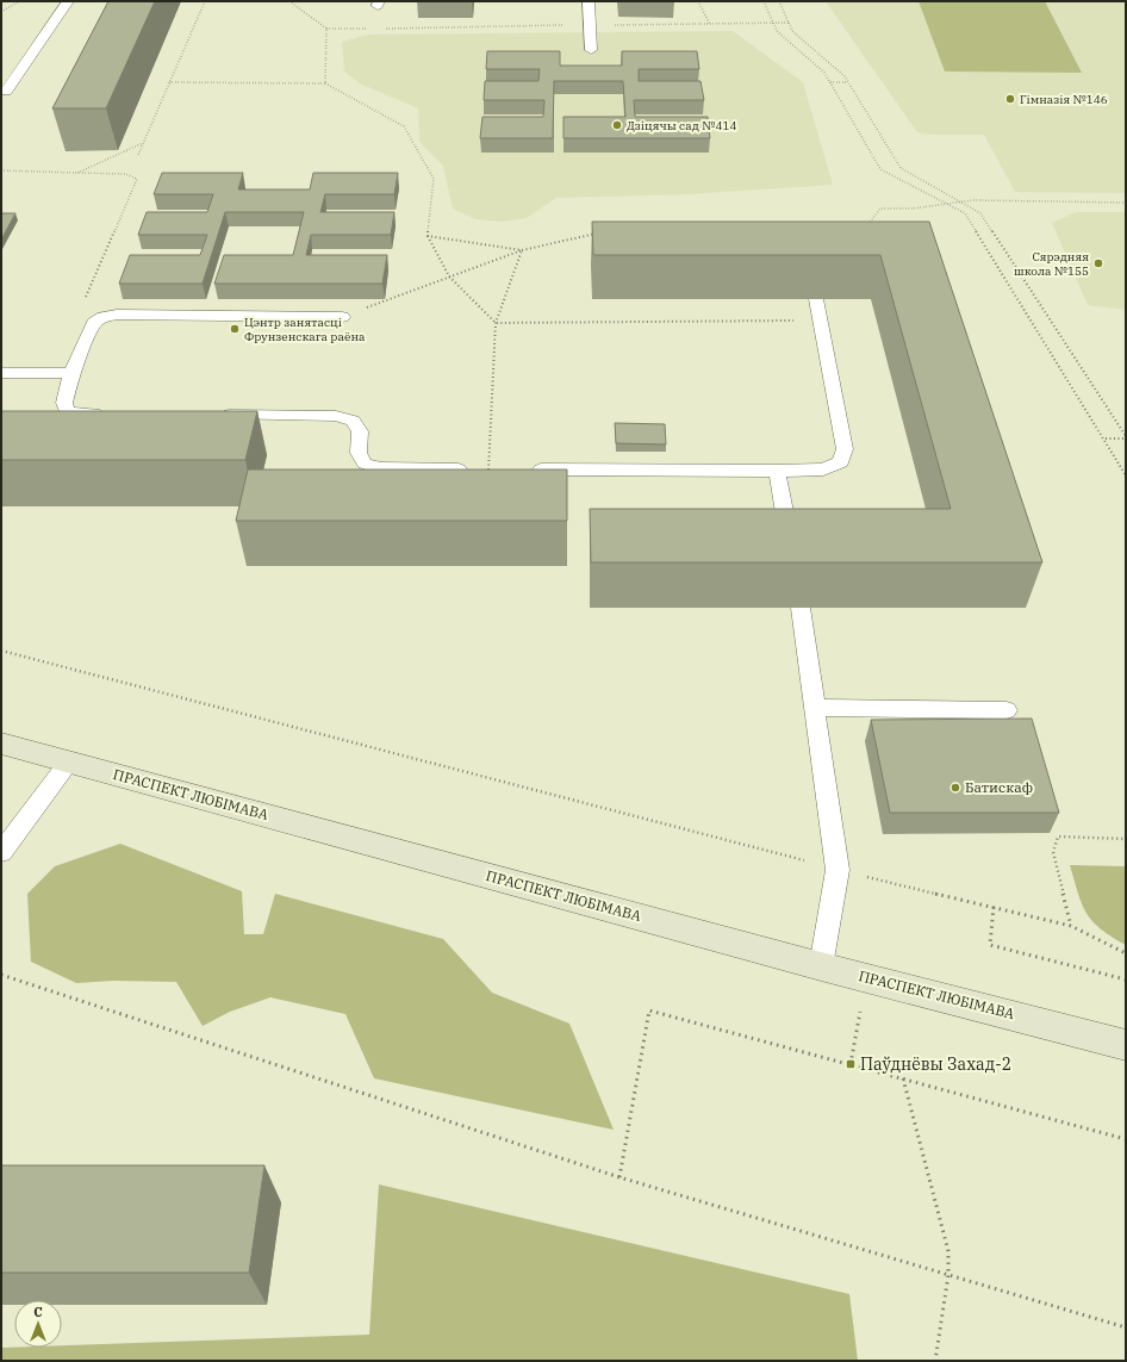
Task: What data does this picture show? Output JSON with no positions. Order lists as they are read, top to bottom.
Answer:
{
  "streets": {
    "main road": ["ПРАСПЕКТ ЛЮБІМАВА"]
  },
  "places": {
    "other": [
      "Гімназія №146",
      "Дзіцячы сад №414",
      "Сярэдняя школа №155",
      "Цэнтр занятасці Фрунзенскага раёна",
      "Батискаф"
    ],
    "transit": ["Паўднёвы Захад-2"]
  },
  "north": "top"
}
